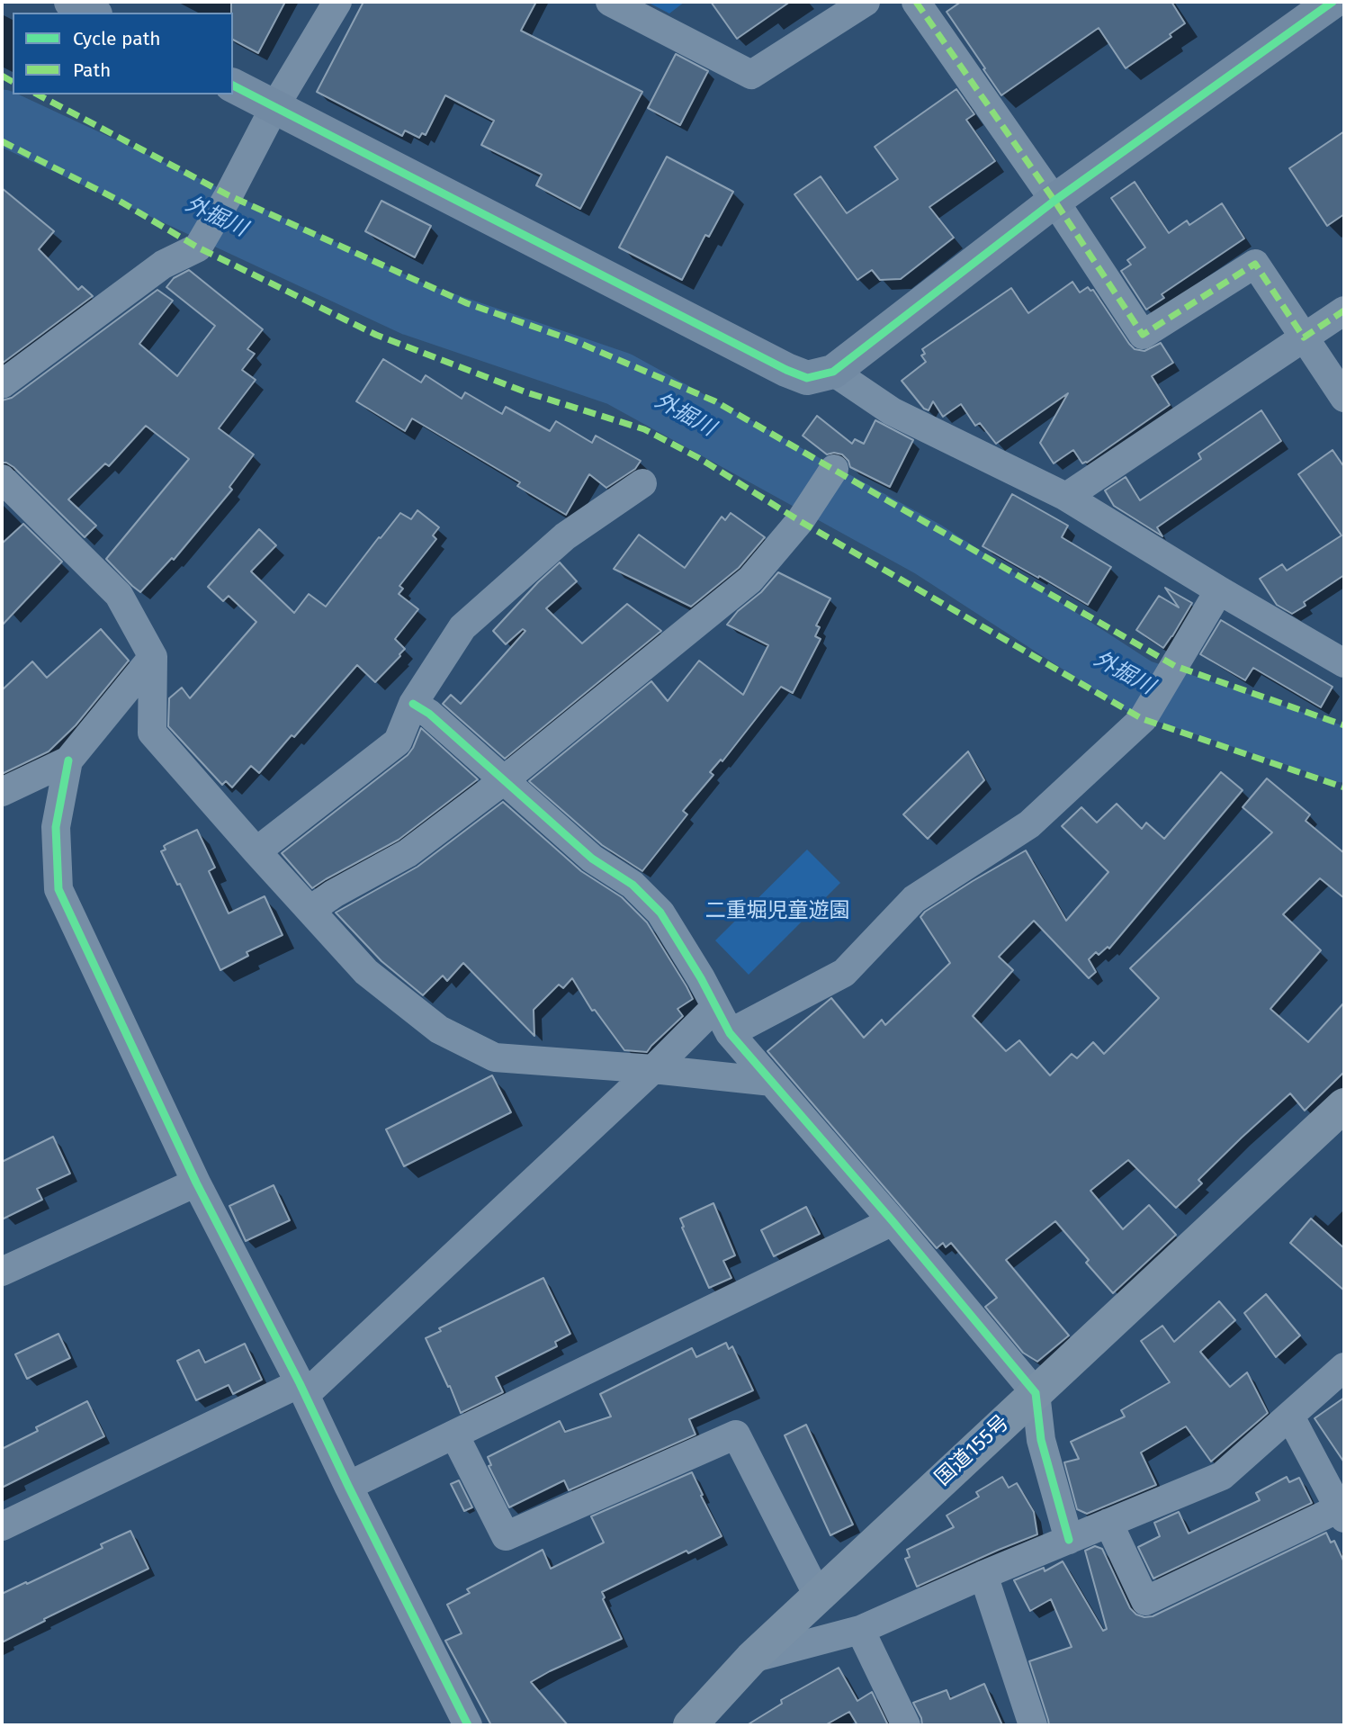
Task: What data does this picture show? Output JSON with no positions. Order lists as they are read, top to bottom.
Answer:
{
  "streets": {
    "highway": ["国道155号"]
  },
  "water": ["外掘川"],
  "parks": ["二重堀児童遊園"],
  "legend": ["Cycle path", "Path"]
}
